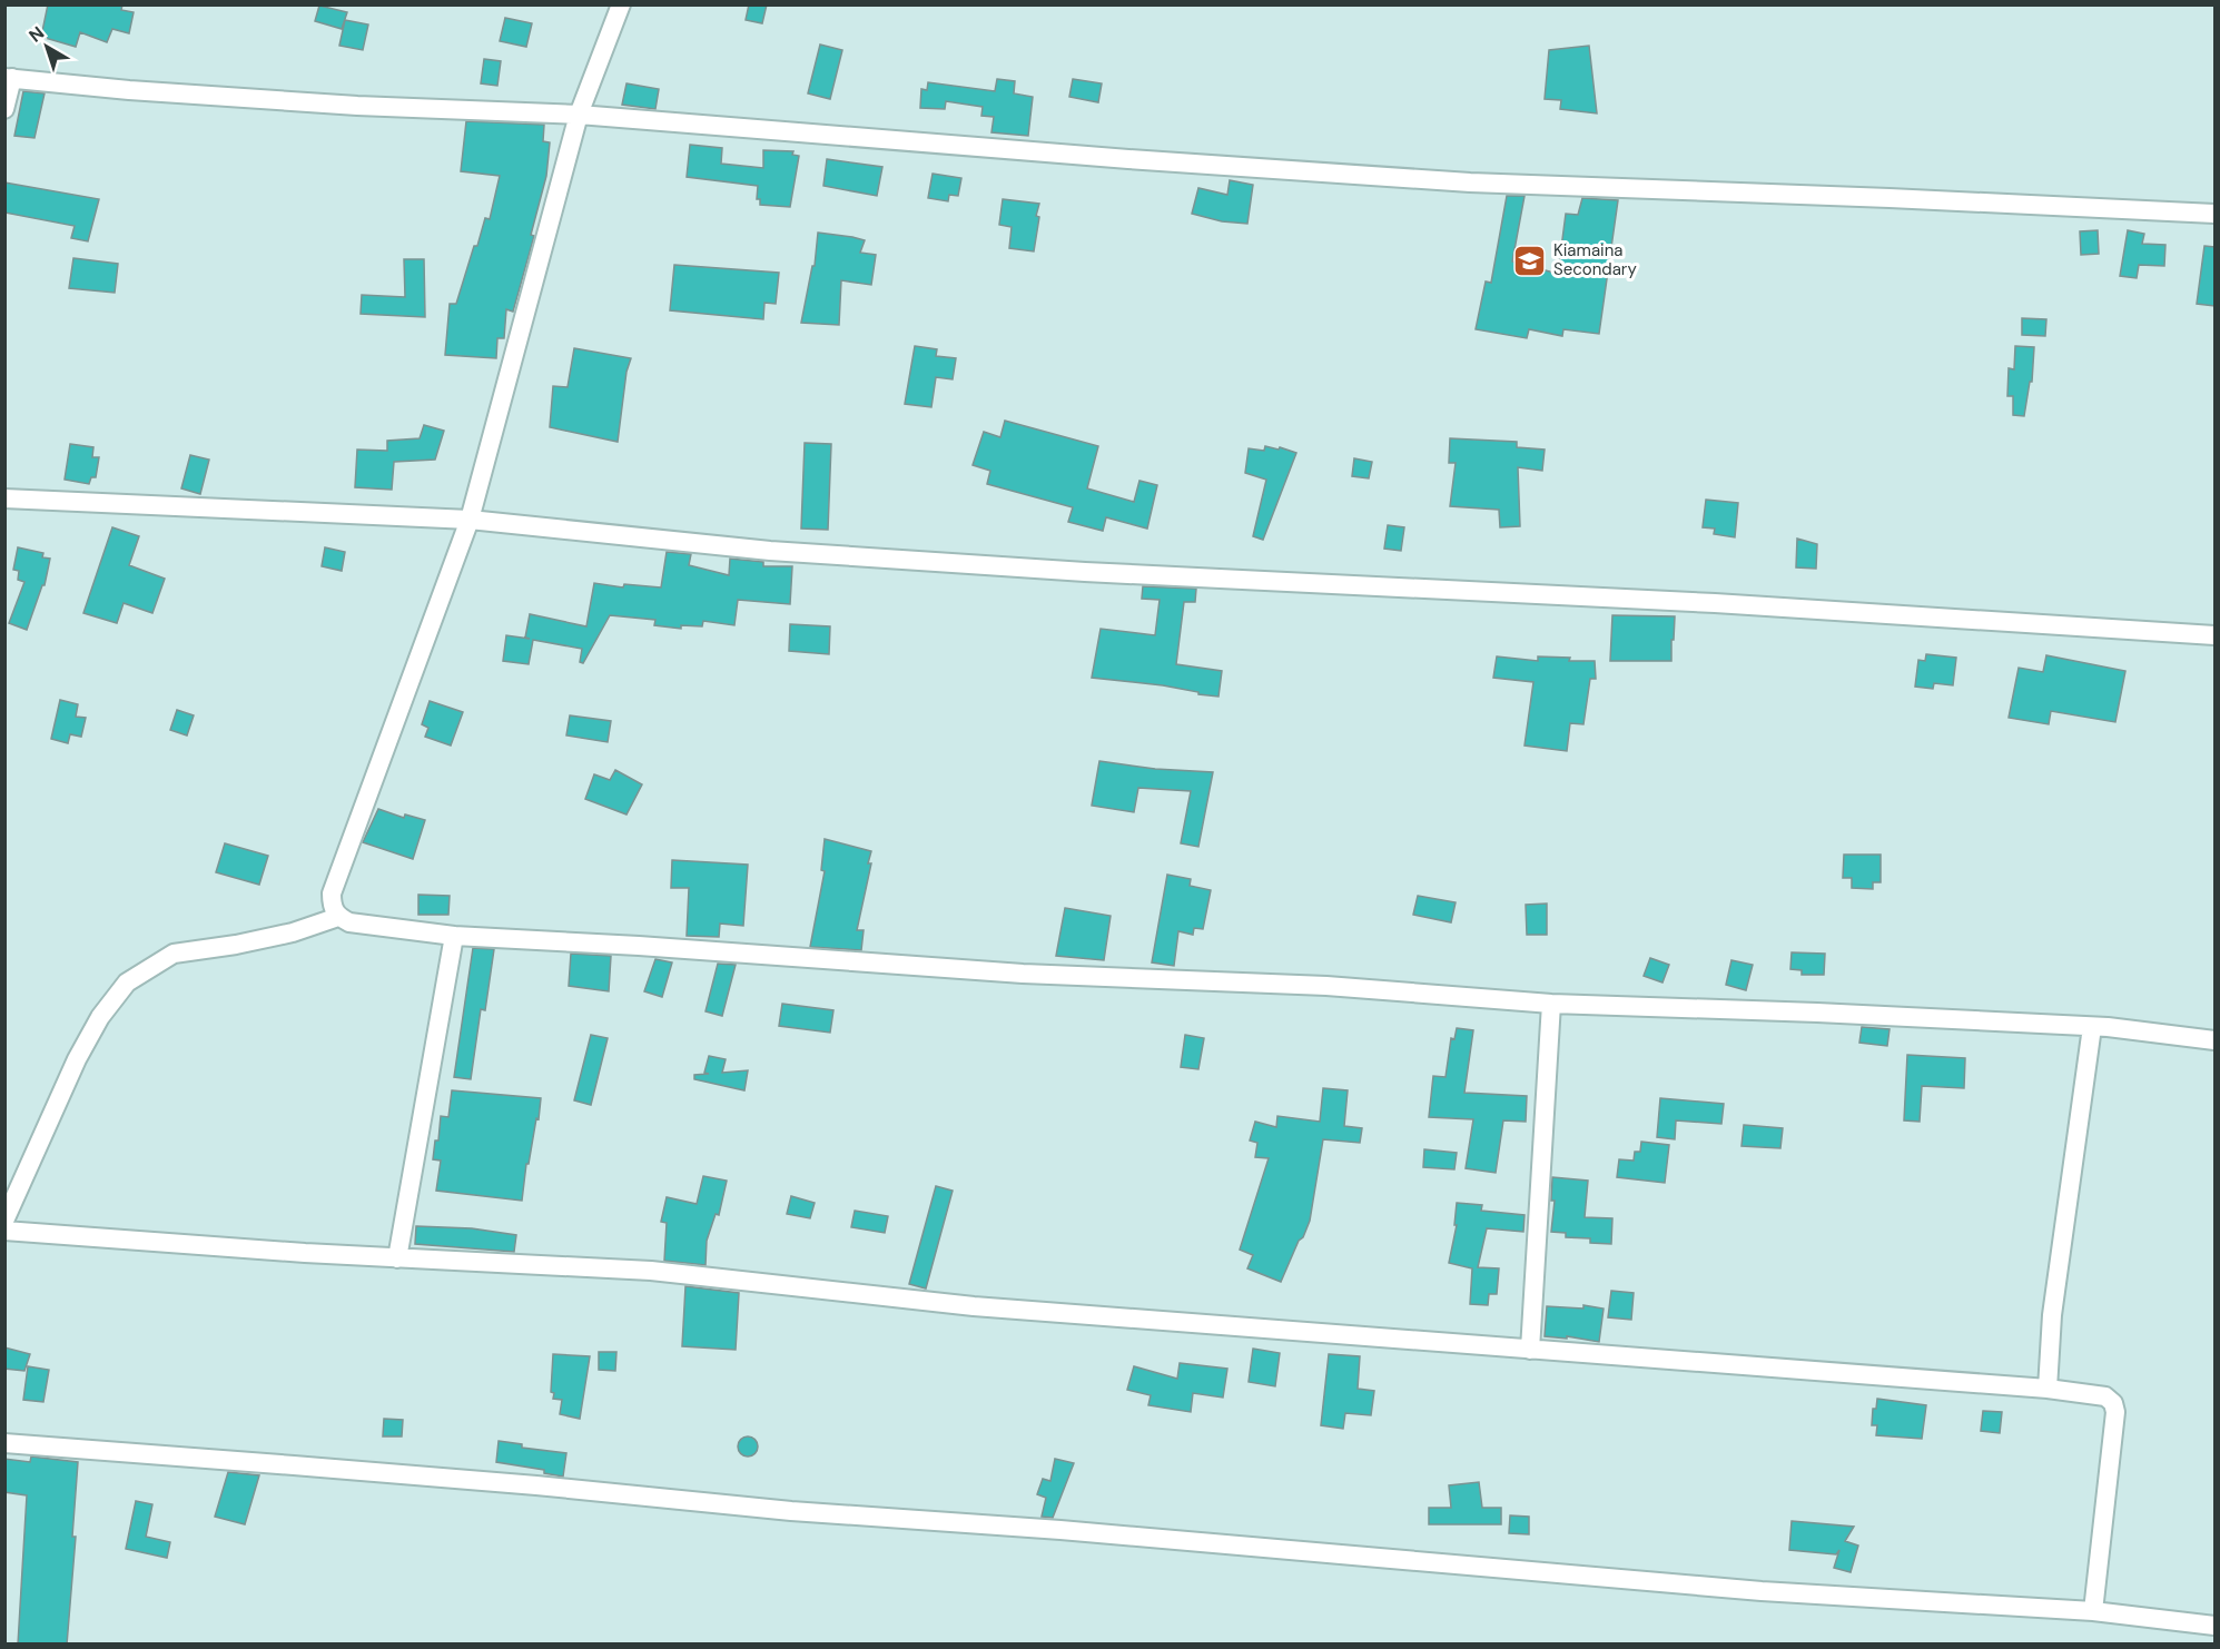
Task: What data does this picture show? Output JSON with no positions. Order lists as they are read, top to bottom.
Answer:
{
  "places": {
    "school or university": ["Kiamaina Secondary"]
  },
  "north": "top left"
}
